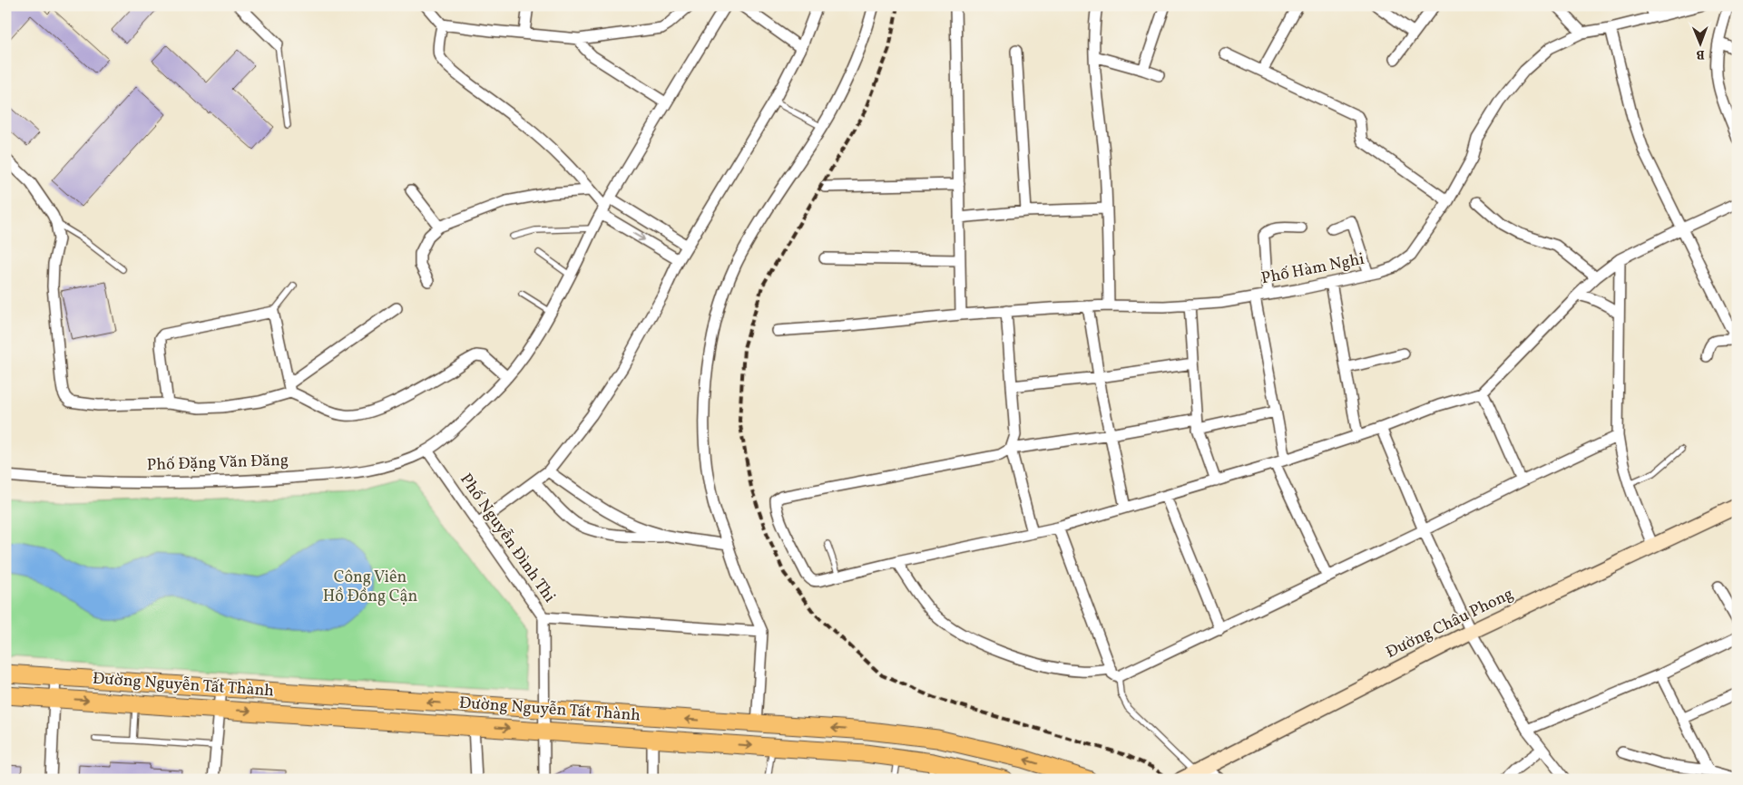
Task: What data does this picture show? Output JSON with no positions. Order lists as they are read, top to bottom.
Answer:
{
  "streets": {
    "main road": ["Đường Nguyễn Tất Thành"],
    "street": [
      "Phố Hàm Nghi",
      "Phố Đặng Văn Đăng",
      "Phố Nguyễn Đình Thi",
      "Đường Châu Phong"
    ]
  },
  "crossings": [
    ["Phố Đặng Văn Đăng", "Phố Nguyễn Đình Thi"],
    ["Phố Nguyễn Đình Thi", "Đường Nguyễn Tất Thành"]
  ],
  "parks": ["Công Viên Hồ Đồng Cận"],
  "north": "bottom"
}
